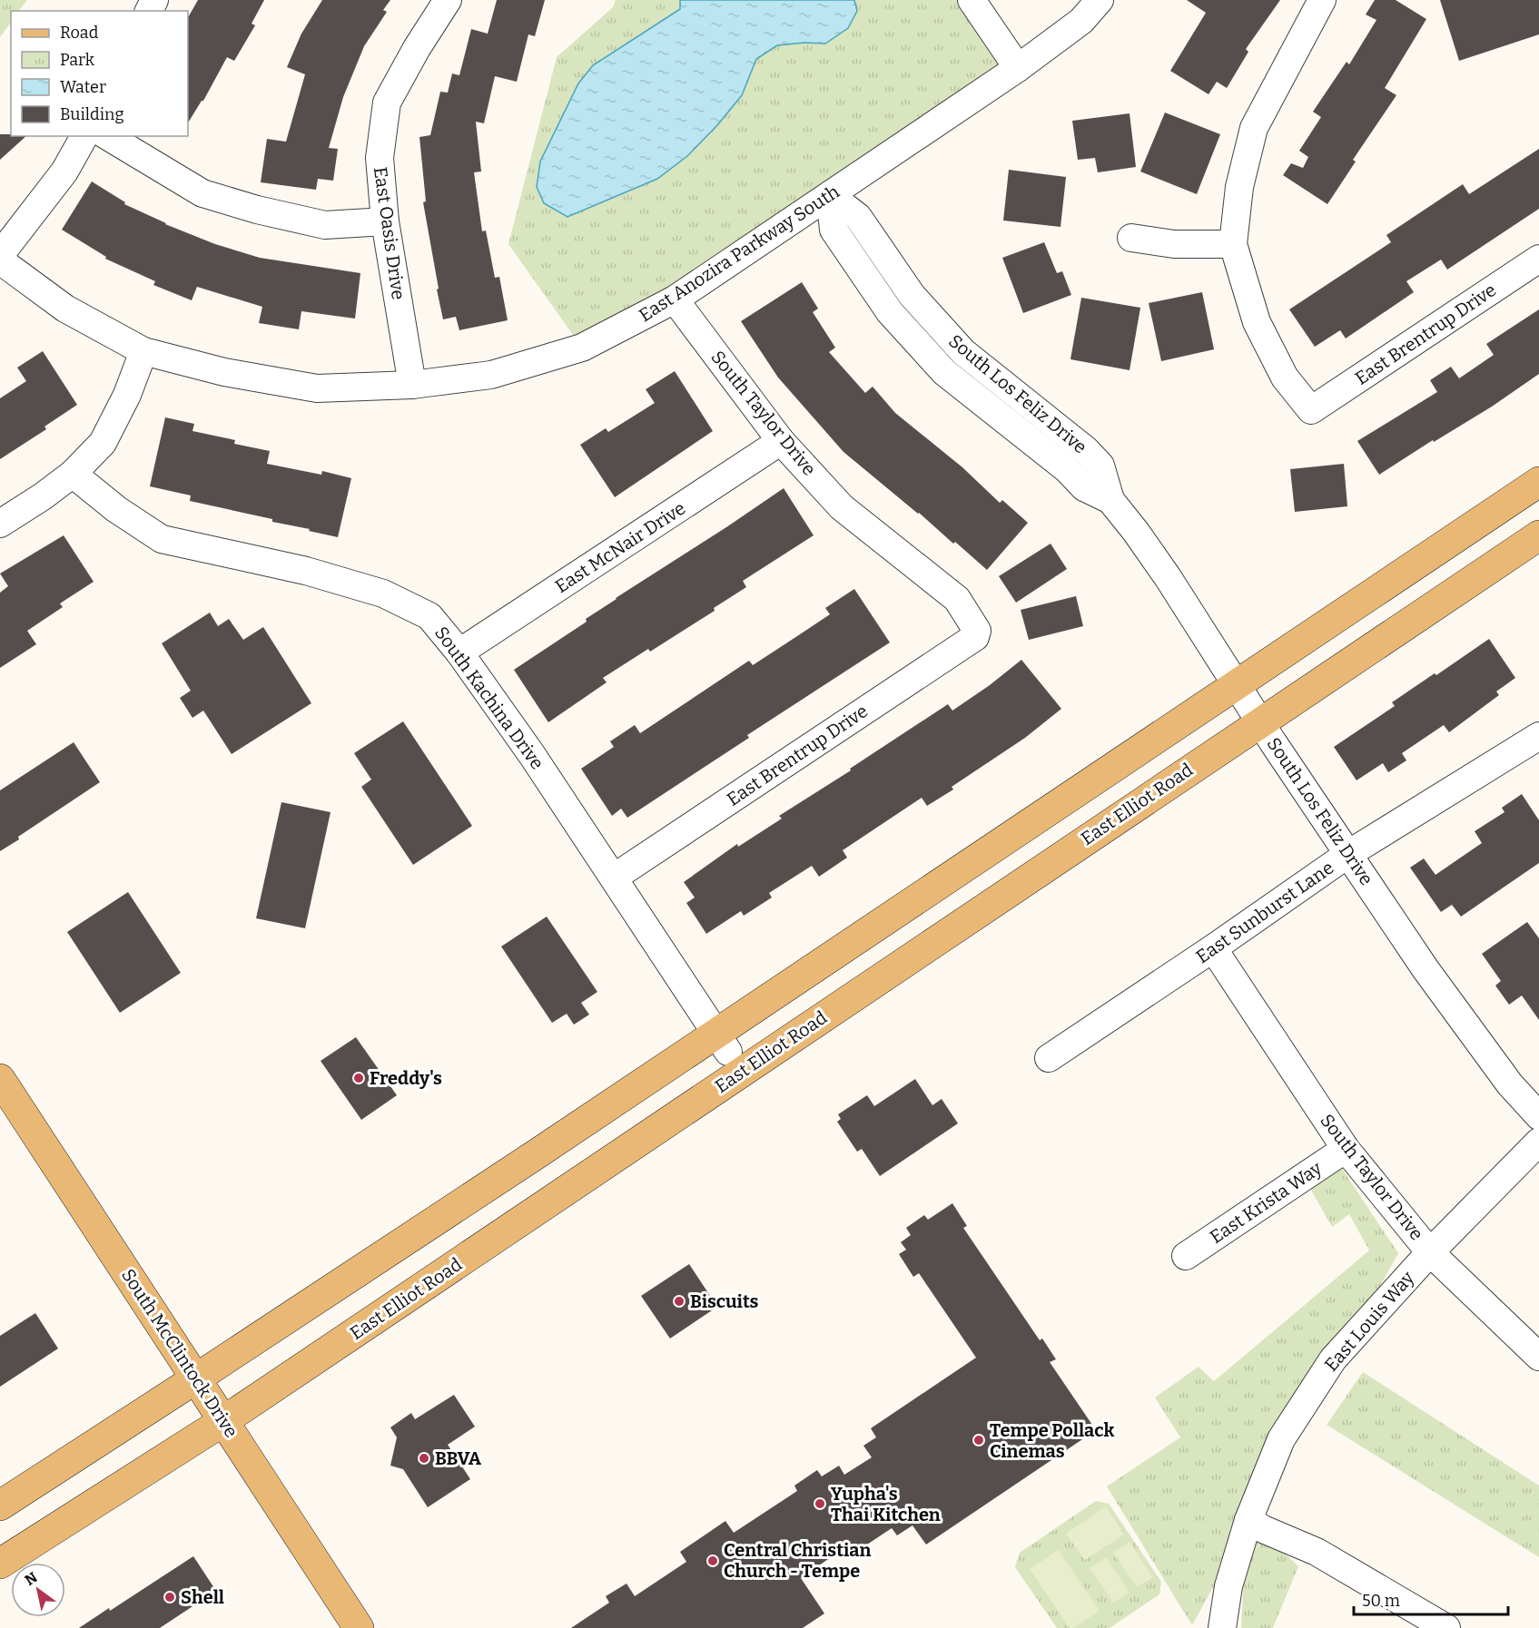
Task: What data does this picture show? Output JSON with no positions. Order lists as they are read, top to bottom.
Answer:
{
  "streets": {
    "main road": ["East Elliot Road", "South McClintock Drive"],
    "street": [
      "East Oasis Drive",
      "East Anozira Parkway South",
      "East Brentrup Drive",
      "South Los Feliz Drive",
      "South Taylor Drive",
      "East McNair Drive",
      "South Kachina Drive",
      "East Sunburst Lane",
      "East Krista Way",
      "East Louis Way"
    ]
  },
  "crossings": [
    ["East Oasis Drive", "East Anozira Parkway South"],
    ["East Anozira Parkway South", "South Los Feliz Drive"],
    ["East Anozira Parkway South", "South Taylor Drive"],
    ["East Brentrup Drive", "South Taylor Drive"],
    ["East Brentrup Drive", "South Kachina Drive"],
    ["South Los Feliz Drive", "East Elliot Road"],
    ["South Los Feliz Drive", "East Sunburst Lane"],
    ["South Taylor Drive", "East McNair Drive"],
    ["South Taylor Drive", "East Sunburst Lane"],
    ["South Taylor Drive", "East Krista Way"],
    ["South Taylor Drive", "East Louis Way"],
    ["East McNair Drive", "South Kachina Drive"],
    ["East Elliot Road", "South McClintock Drive"]
  ],
  "places": [
    "Freddy's",
    "Biscuits",
    "Tempe Pollack Cinemas",
    "BBVA",
    "Yupha's Thai Kitchen",
    "Central Christian Church - Tempe",
    "Shell"
  ],
  "legend": [
    "Road",
    "Park",
    "Water",
    "Building"
  ],
  "scale_bar": "50 m",
  "north": "top left"
}
